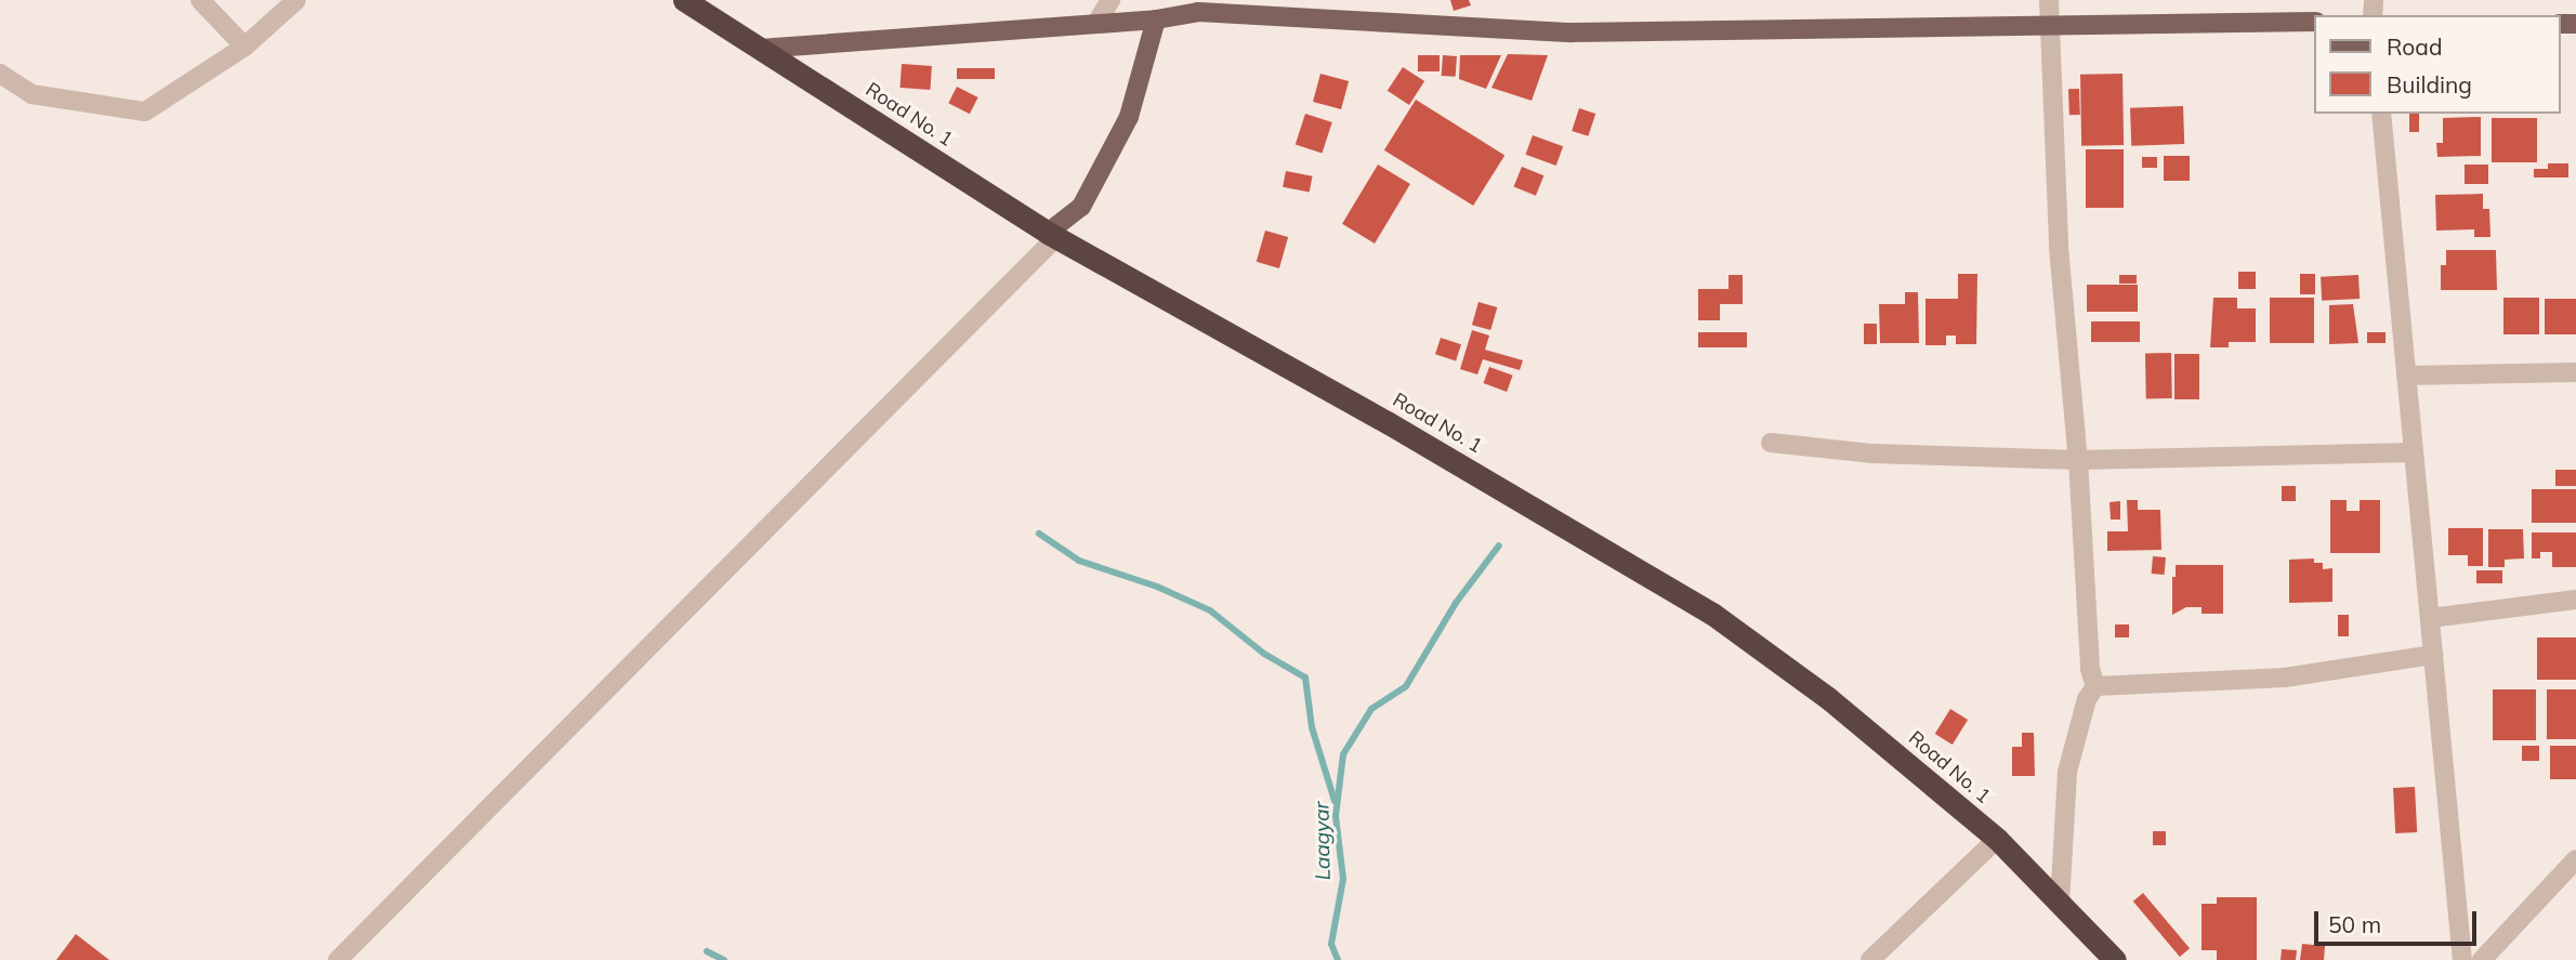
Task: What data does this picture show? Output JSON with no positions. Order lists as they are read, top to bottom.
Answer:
{
  "streets": {
    "highway": ["Road No. 1"]
  },
  "water": ["Laagyar"],
  "legend": ["Road", "Building"],
  "scale_bar": "50 m"
}
